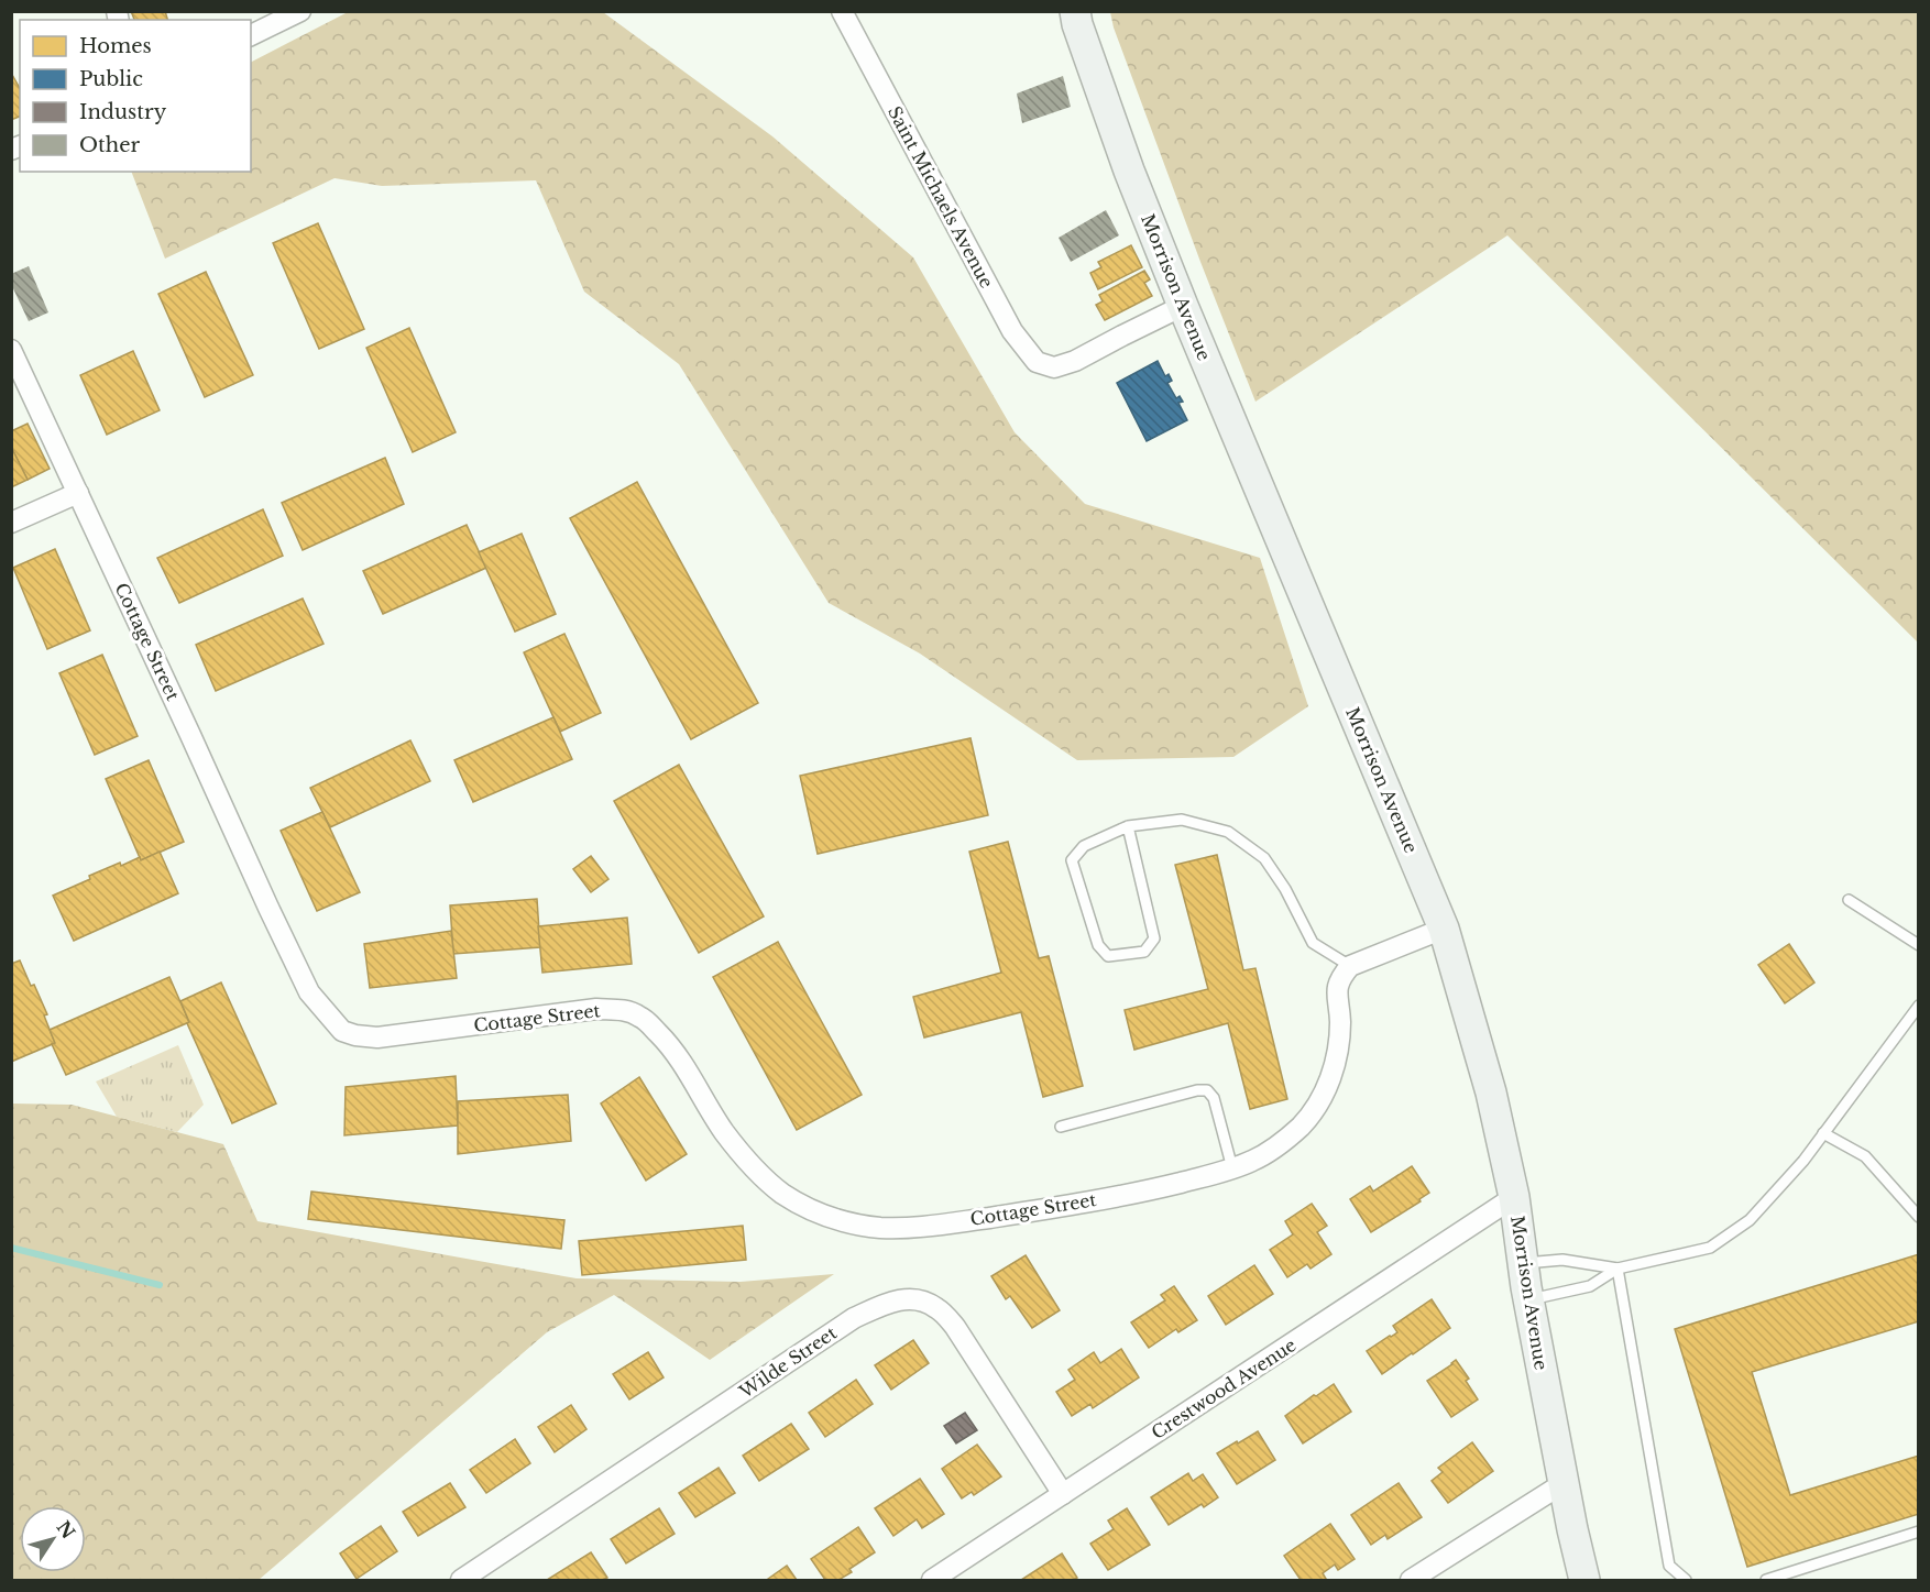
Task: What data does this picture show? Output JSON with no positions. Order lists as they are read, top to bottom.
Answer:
{
  "streets": {
    "street": [
      "Saint Michaels Avenue",
      "Morrison Avenue",
      "Cottage Street",
      "Wilde Street",
      "Crestwood Avenue"
    ]
  },
  "crossings": [
    ["Saint Michaels Avenue", "Morrison Avenue"],
    ["Morrison Avenue", "Crestwood Avenue"],
    ["Wilde Street", "Crestwood Avenue"]
  ],
  "legend": [
    "Homes",
    "Public",
    "Industry",
    "Other"
  ],
  "north": "top right"
}
